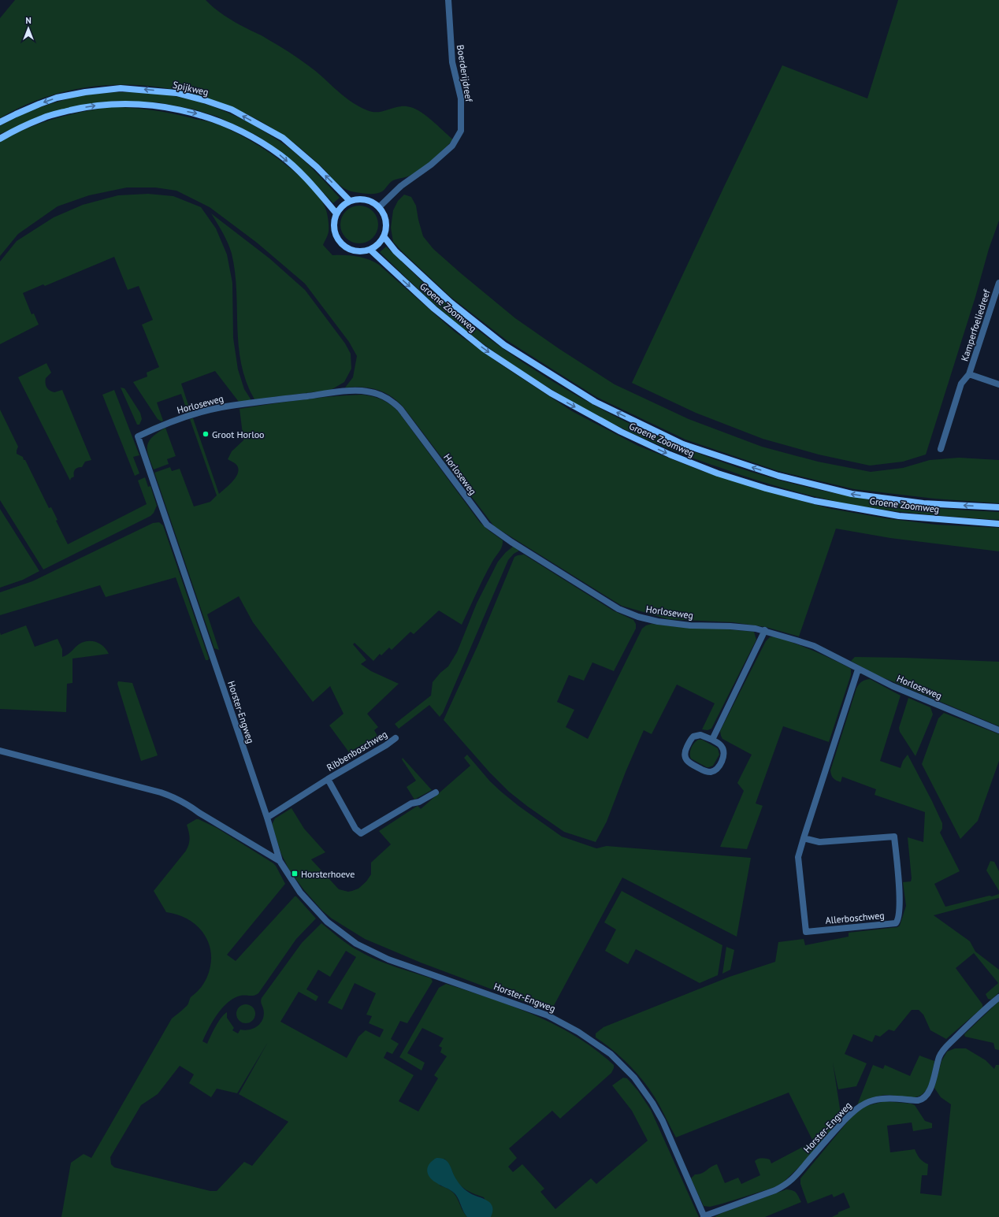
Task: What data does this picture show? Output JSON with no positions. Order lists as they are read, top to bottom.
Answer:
{
  "streets": {
    "main road": ["Spijkweg", "Groene Zoomweg"],
    "street": [
      "Boerderijdreef",
      "Kamperfoeliedreef",
      "Horloseweg",
      "Horster-Engweg",
      "Ribbenboschweg",
      "Allerboschweg"
    ]
  },
  "crossings": [
    ["Boerderijdreef", "Spijkweg"],
    ["Boerderijdreef", "Groene Zoomweg"],
    ["Spijkweg", "Groene Zoomweg"],
    ["Horloseweg", "Horster-Engweg"],
    ["Horloseweg", "Allerboschweg"],
    ["Horster-Engweg", "Ribbenboschweg"]
  ],
  "places": {
    "other": ["Groot Horloo"],
    "transit": ["Horsterhoeve"]
  },
  "north": "top"
}
